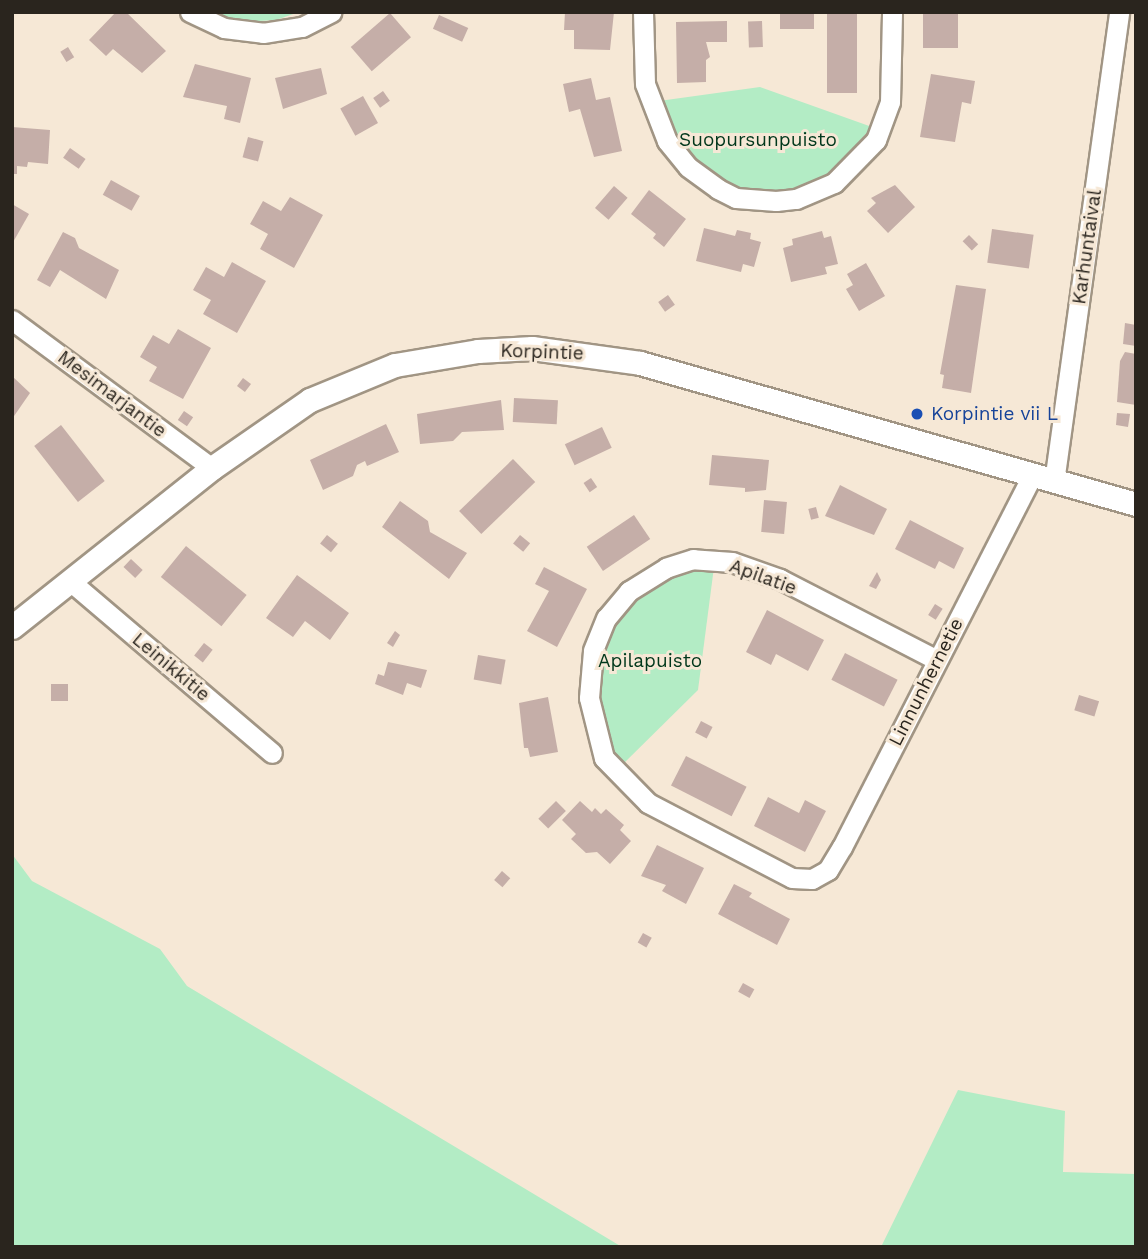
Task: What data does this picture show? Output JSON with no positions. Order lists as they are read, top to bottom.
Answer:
{
  "streets": {
    "street": [
      "Karhuntaival",
      "Korpintie",
      "Mesimarjantie",
      "Apilatie",
      "Leinikkitie",
      "Linnunhernetie"
    ]
  },
  "crossings": [
    ["Karhuntaival", "Korpintie"],
    ["Korpintie", "Mesimarjantie"],
    ["Korpintie", "Leinikkitie"],
    ["Korpintie", "Linnunhernetie"],
    ["Apilatie", "Linnunhernetie"]
  ],
  "parks": ["Suopursunpuisto", "Apilapuisto"],
  "places": ["Korpintie vii L"]
}
